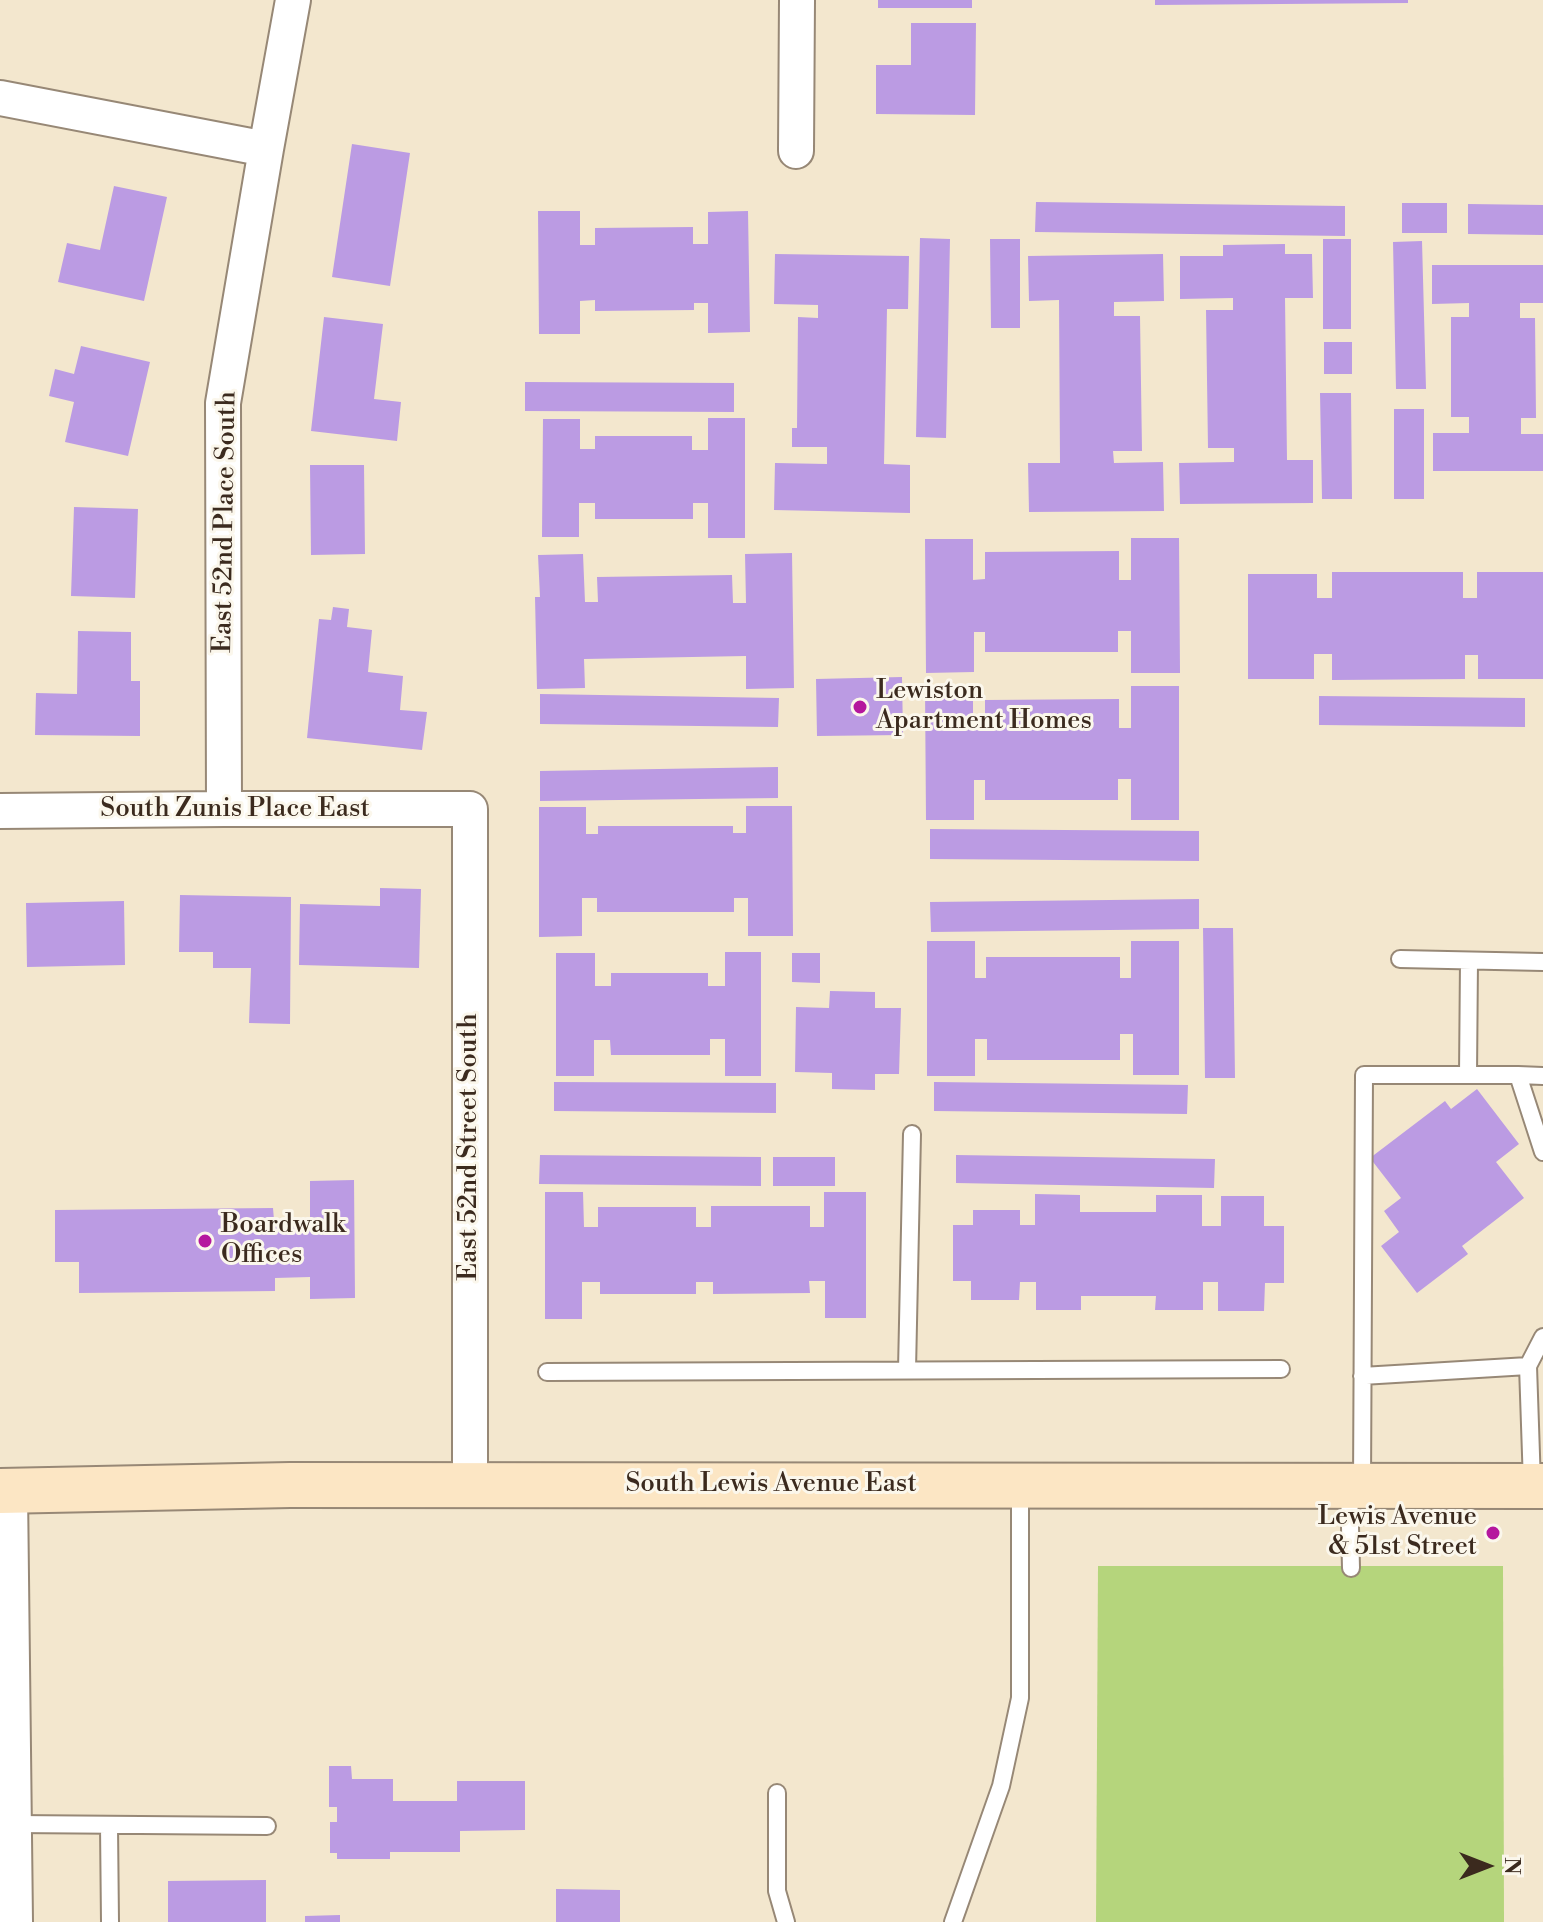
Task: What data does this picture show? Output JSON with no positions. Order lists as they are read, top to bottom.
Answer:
{
  "streets": {
    "main road": ["South Lewis Avenue East"],
    "street": ["East 52nd Place South", "South Zunis Place East", "East 52nd Street South"]
  },
  "crossings": [
    ["East 52nd Place South", "South Zunis Place East"],
    ["South Zunis Place East", "East 52nd Street South"],
    ["East 52nd Street South", "South Lewis Avenue East"]
  ],
  "places": ["Lewiston Apartment Homes", "Boardwalk Offices", "Lewis Avenue & 51st Street"],
  "north": "right"
}
